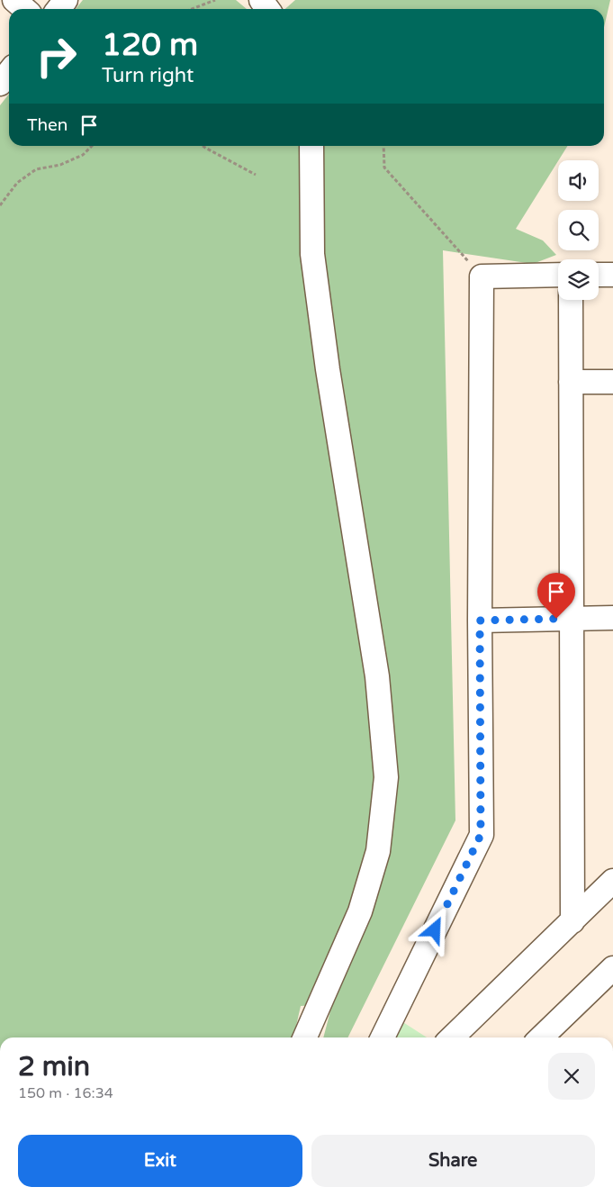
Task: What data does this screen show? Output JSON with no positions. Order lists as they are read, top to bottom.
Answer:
{
  "page": {
    "turn": ["120 m", "Turn right"],
    "then": "Then",
    "heading": ["2 min", "150 m · 16:34"],
    "buttons": ["Exit", "Share"]
  }
}
